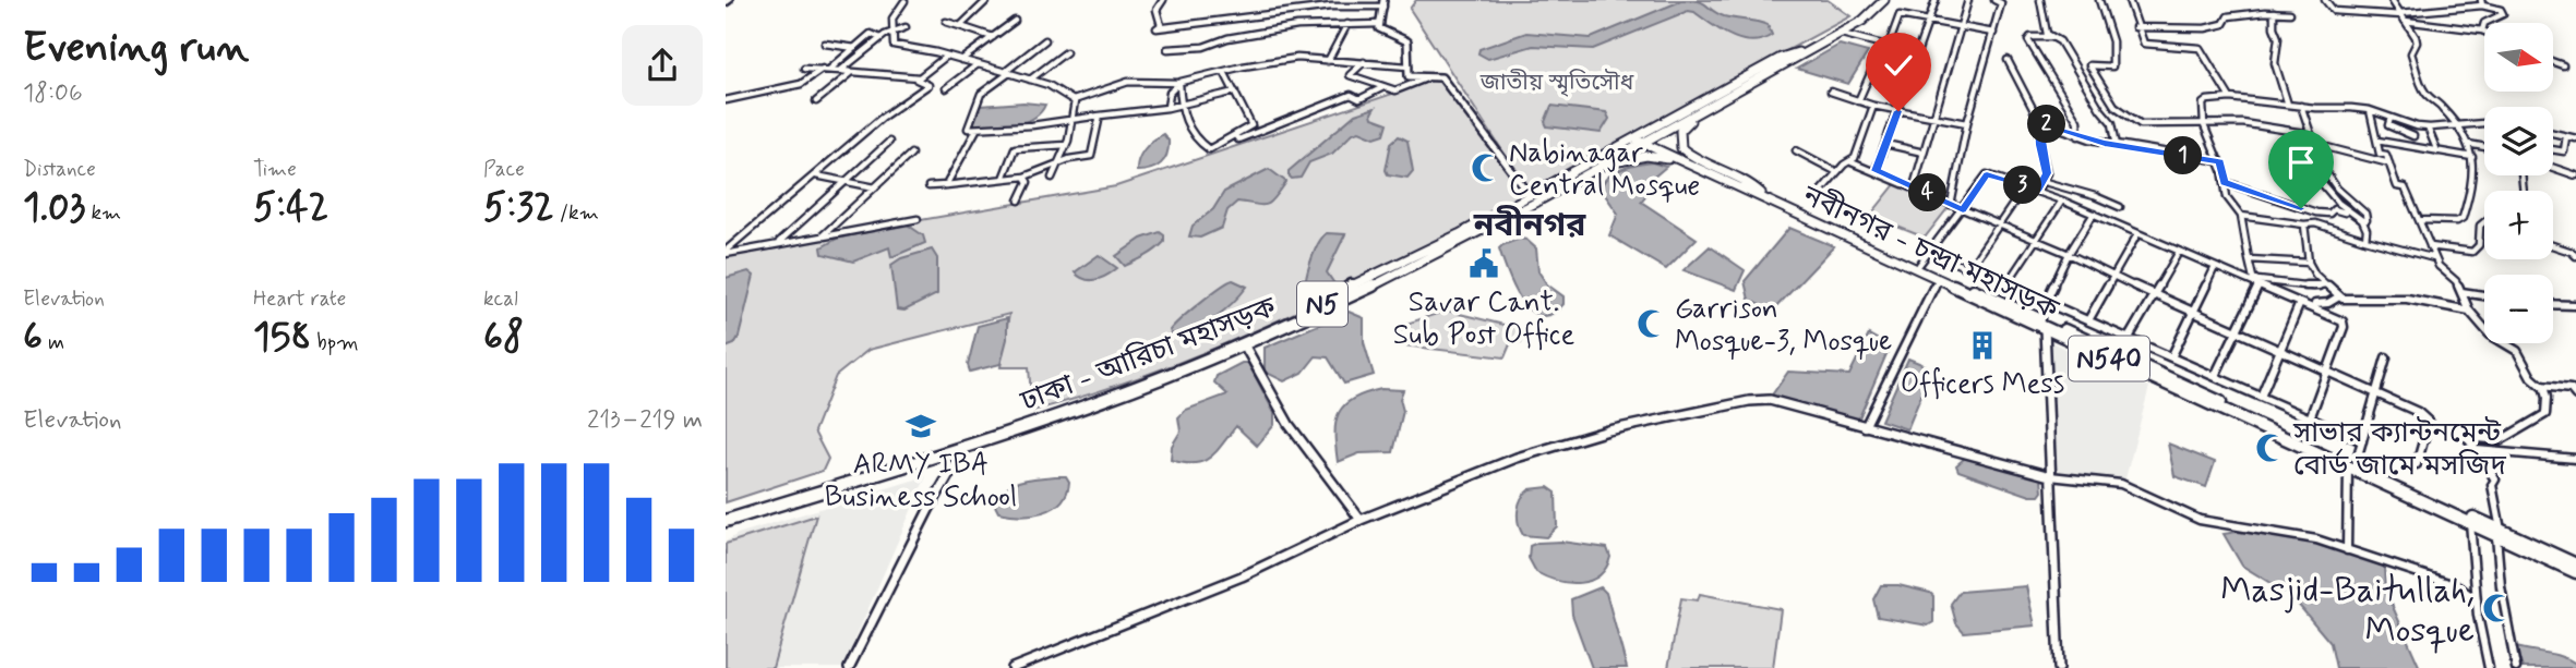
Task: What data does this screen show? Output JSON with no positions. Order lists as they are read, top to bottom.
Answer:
{
  "streets": {
    "highway": [
      "নবীনগর - চন্দ্রা মহাসড়ক",
      "N5",
      "ঢাকা - আরিচা মহাসড়ক",
      "N540"
    ]
  },
  "crossings": [
    ["নবীনগর - চন্দ্রা মহাসড়ক", "N5"],
    ["নবীনগর - চন্দ্রা মহাসড়ক", "ঢাকা - আরিচা মহাসড়ক"],
    ["N5", "ঢাকা - আরিচা মহাসড়ক"]
  ],
  "districts": ["নবীনগর"],
  "parks": ["জাতীয় স্মৃতিসৌধ"],
  "places": {
    "mosque": [
      "Nabinagar Central Mosque",
      "Garrison Mosque-3, Mosque",
      "সাভার ক্যান্টনমেন্ট বোর্ড জামে মসজিদ",
      "Masjid-Baitullah, Mosque"
    ],
    "public building": ["Savar Cant. Sub Post Office"],
    "building": ["Officers Mess"],
    "school or university": ["ARMY IBA Business School"]
  },
  "north": "right",
  "page": {
    "heading": ["Evening run", "18:06"],
    "map_buttons": ["+", "−"],
    "pins": [
      "2",
      "1",
      "3",
      "4"
    ],
    "stats": [
      ["Distance", "1.03 km"],
      ["Time", "5:42"],
      ["Pace", "5:32 /km"],
      ["Elevation", "6 m"],
      ["Heart rate", "158 bpm"],
      ["kcal", "68"]
    ],
    "chart": ["Elevation", "213–219 m"]
  }
}
